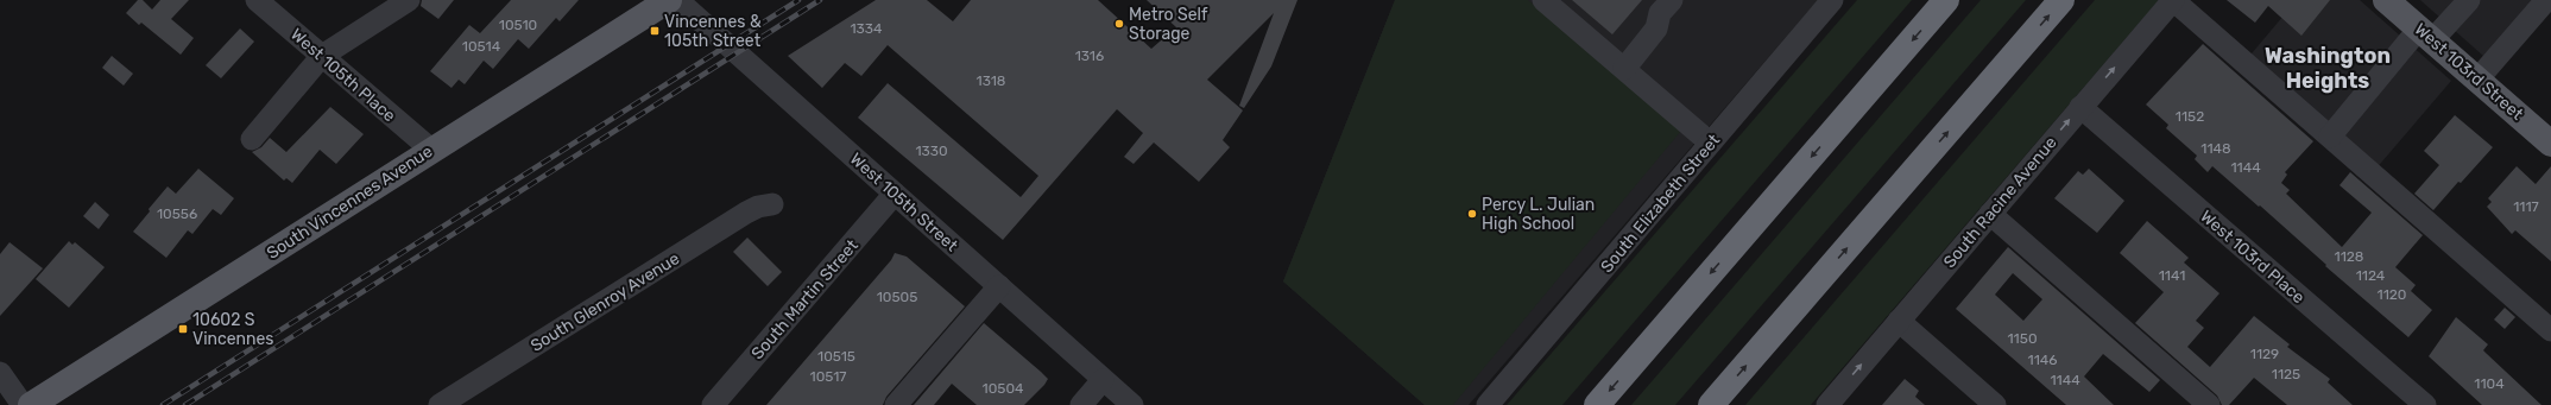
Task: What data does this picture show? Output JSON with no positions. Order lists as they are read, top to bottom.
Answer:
{
  "streets": {
    "main road": ["West 103rd Street", "South Vincennes Avenue"],
    "street": [
      "West 105th Place",
      "West 105th Street",
      "South Racine Avenue",
      "South Elizabeth Street",
      "West 103rd Place",
      "South Martin Street",
      "South Glenroy Avenue"
    ]
  },
  "crossings": [
    ["West 105th Place", "South Vincennes Avenue"],
    ["West 105th Street", "South Martin Street"],
    ["South Racine Avenue", "West 103rd Place"]
  ],
  "one_way": ["South Racine Avenue"],
  "districts": ["Washington Heights"],
  "places": {
    "other": ["Metro Self Storage", "Percy L. Julian High School"],
    "transit": ["Vincennes & 105th Street", "10602 S Vincennes"]
  },
  "house_numbers": [
    "10510",
    "1334",
    "10514",
    "1316",
    "1318",
    "1152",
    "1148",
    "1330",
    "1144",
    "1117",
    "10556",
    "1128",
    "1141",
    "1124",
    "1120",
    "10505",
    "1150",
    "1129",
    "10515",
    "1146",
    "1125",
    "10517",
    "1144",
    "1104",
    "10504"
  ]
}
